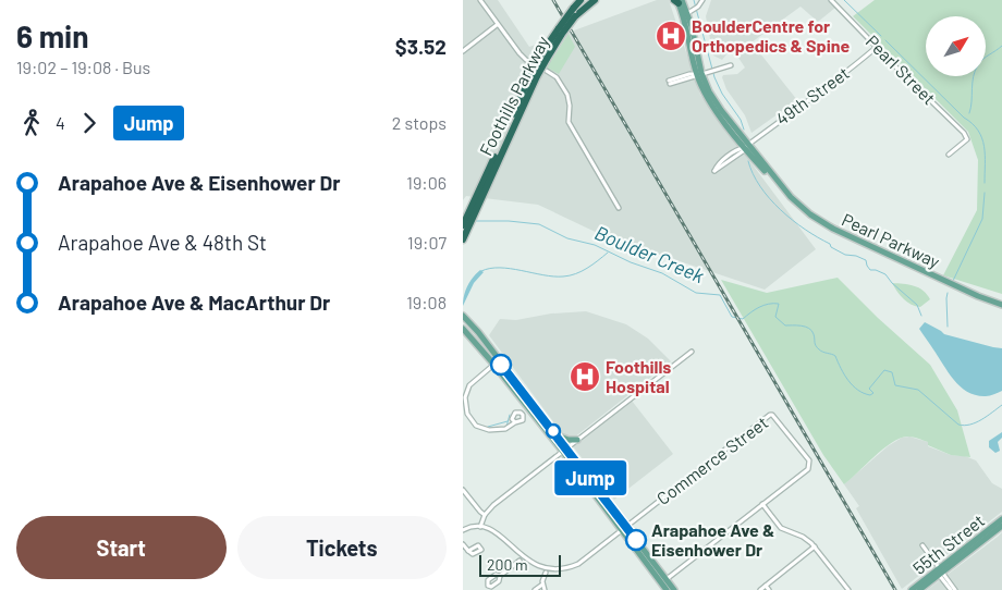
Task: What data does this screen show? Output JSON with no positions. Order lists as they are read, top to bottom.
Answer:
{
  "streets": {
    "highway": ["Foothills Parkway"],
    "main road": ["Pearl Parkway", "55th Street"],
    "street": ["Pearl Street", "49th Street", "Commerce Street"]
  },
  "crossings": [
    ["Pearl Street", "49th Street"],
    ["49th Street", "Pearl Parkway"]
  ],
  "water": ["Boulder Creek"],
  "places": {
    "hospital": ["BoulderCentre for Orthopedics & Spine", "Foothills Hospital"],
    "other": ["Arapahoe Ave & Eisenhower Dr"]
  },
  "lines": ["bus line Jump"],
  "scale_bar": "200 m",
  "north": "top right",
  "page": {
    "heading": ["6 min", "19:02 – 19:08 · Bus", "$3.52"],
    "on_map": "Jump",
    "legs": ["4", "Jump", "2 stops"],
    "list": [
      {
        "name": "Arapahoe Ave & Eisenhower Dr",
        "value": "19:06"
      },
      {
        "name": "Arapahoe Ave & 48th St",
        "value": "19:07"
      },
      {
        "name": "Arapahoe Ave & MacArthur Dr",
        "value": "19:08"
      }
    ],
    "buttons": ["Start", "Tickets"],
    "scale": "200 m"
  }
}
